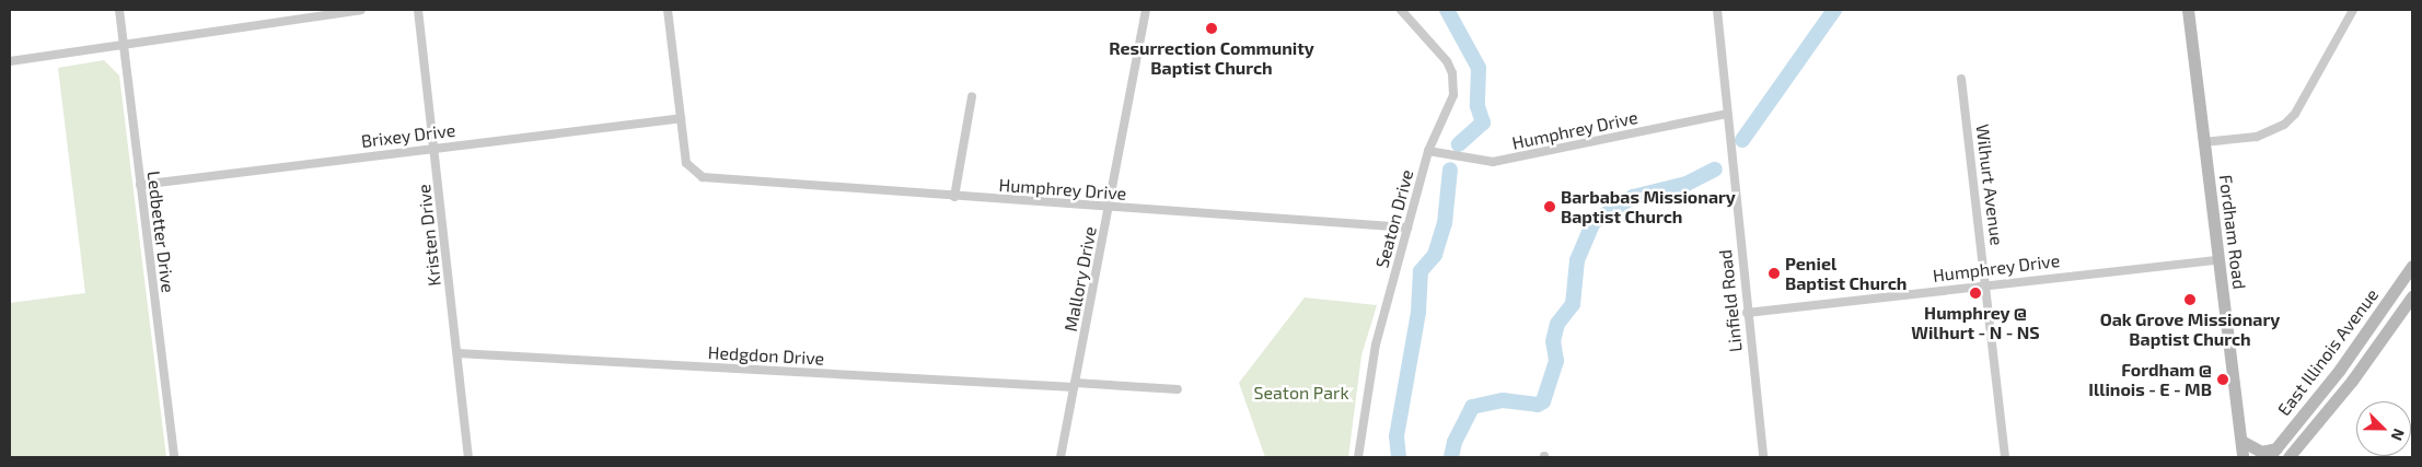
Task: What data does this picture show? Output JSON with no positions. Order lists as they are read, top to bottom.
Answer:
{
  "streets": {
    "main road": ["Fordham Road", "East Illinois Avenue"],
    "street": [
      "Humphrey Drive",
      "Brixey Drive",
      "Wilhurt Avenue",
      "Seaton Drive",
      "Ledbetter Drive",
      "Kristen Drive",
      "Mallory Drive",
      "Linfield Road",
      "Hedgdon Drive"
    ]
  },
  "crossings": [
    ["Humphrey Drive", "Brixey Drive"],
    ["Humphrey Drive", "Wilhurt Avenue"],
    ["Humphrey Drive", "Seaton Drive"],
    ["Humphrey Drive", "Fordham Road"],
    ["Humphrey Drive", "Mallory Drive"],
    ["Humphrey Drive", "Linfield Road"],
    ["Brixey Drive", "Ledbetter Drive"],
    ["Brixey Drive", "Kristen Drive"],
    ["Kristen Drive", "Hedgdon Drive"],
    ["Mallory Drive", "Hedgdon Drive"]
  ],
  "parks": ["Seaton Park"],
  "places": [
    "Resurrection Community Baptist Church",
    "Barbabas Missionary Baptist Church",
    "Peniel Baptist Church",
    "Humphrey @ Wilhurt - N - NS",
    "Oak Grove Missionary Baptist Church",
    "Fordham @ Illinois - E - MB"
  ],
  "north": "bottom right"
}
